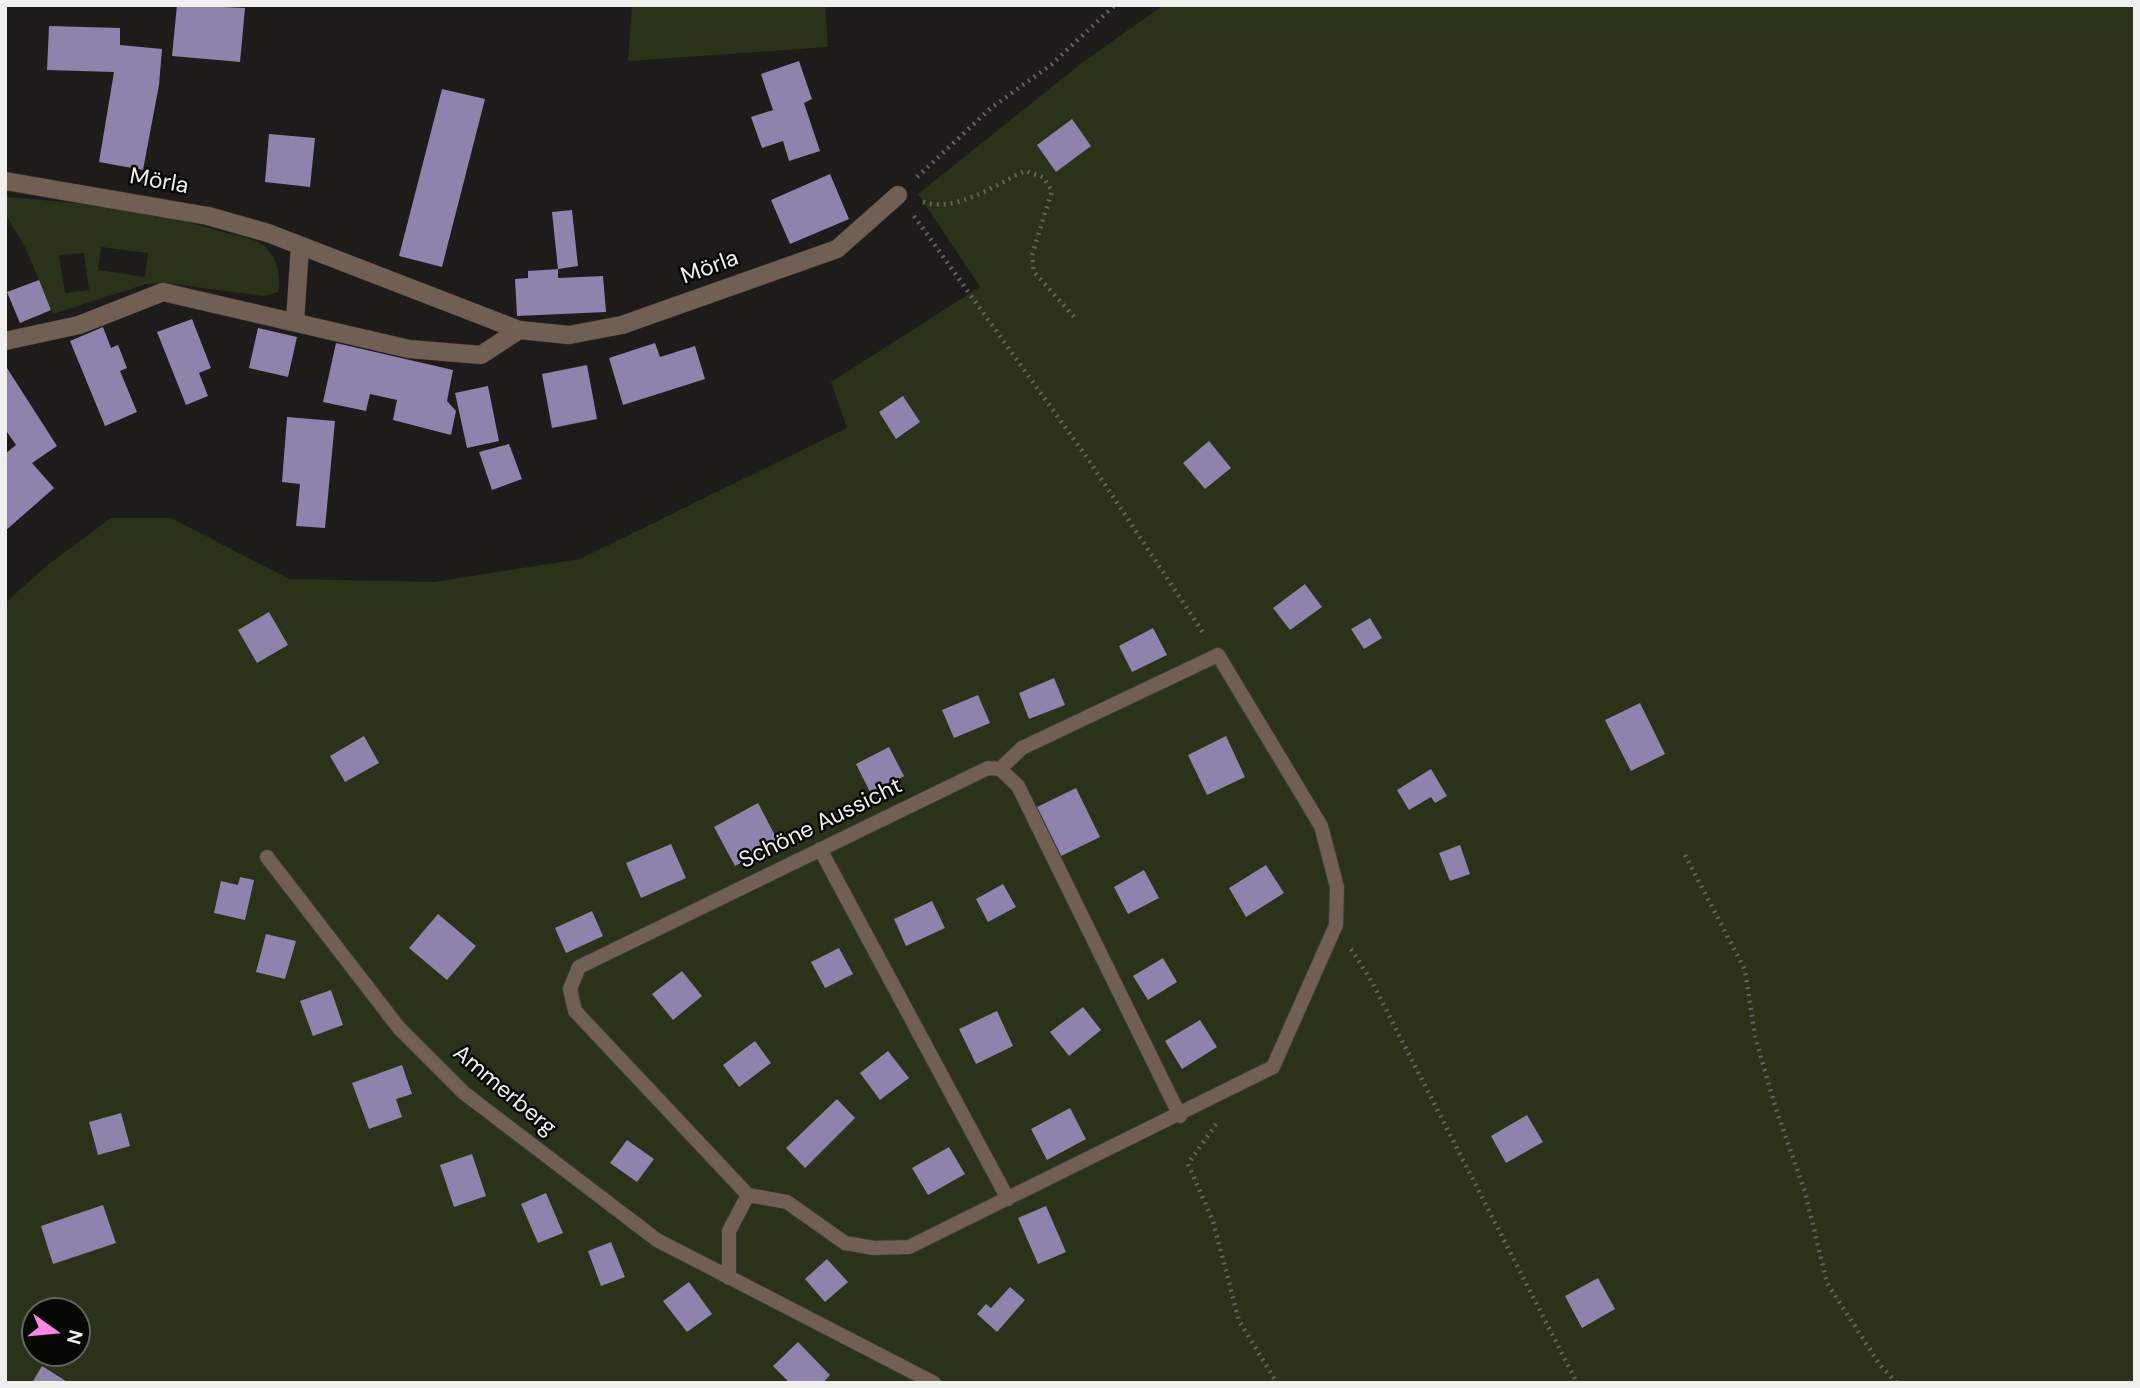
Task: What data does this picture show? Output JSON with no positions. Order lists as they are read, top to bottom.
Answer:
{
  "streets": {
    "street": ["Mörla"],
    "lane": ["Schöne Aussicht", "Ammerberg"]
  },
  "north": "right"
}
